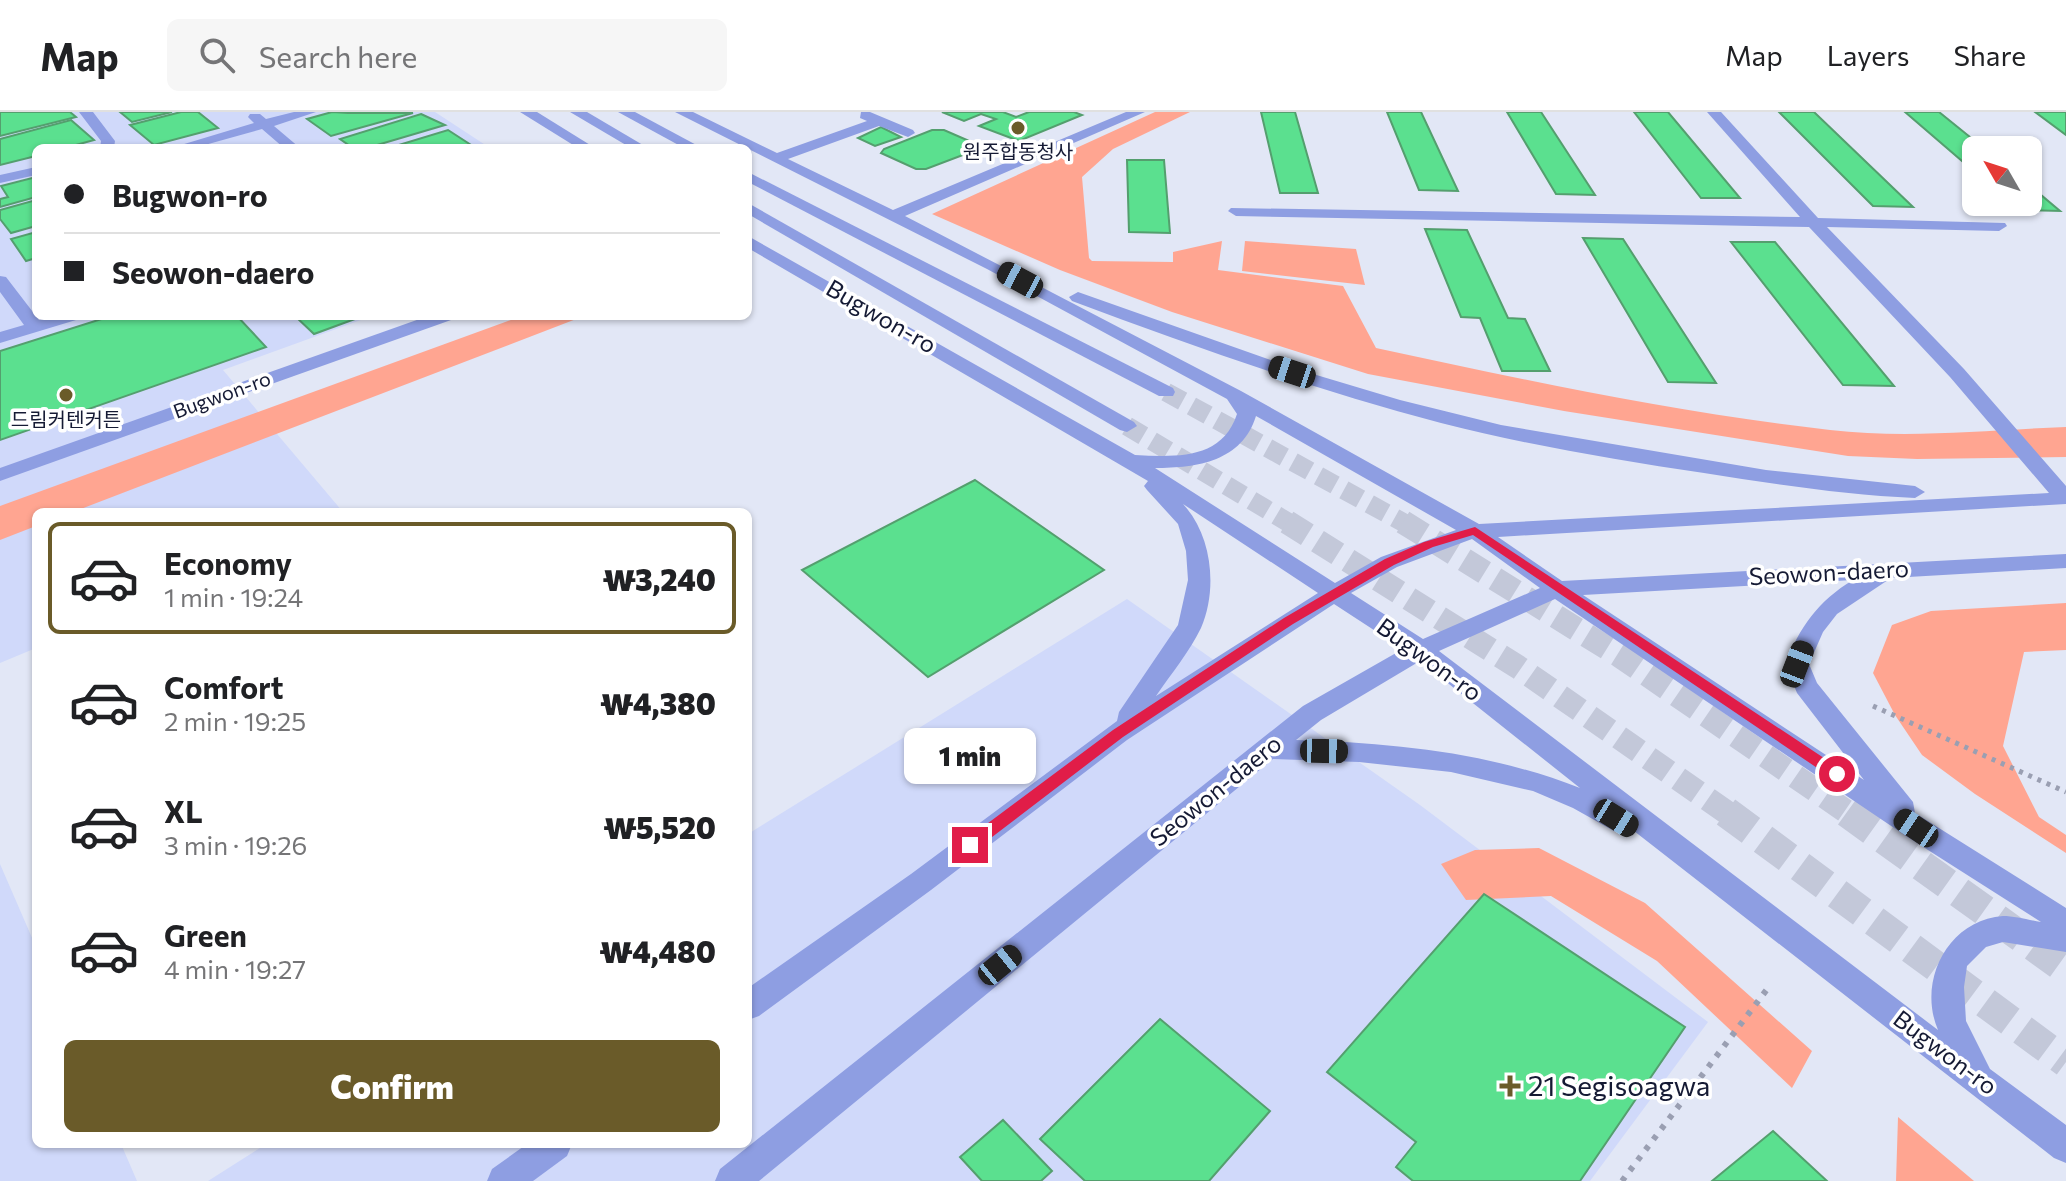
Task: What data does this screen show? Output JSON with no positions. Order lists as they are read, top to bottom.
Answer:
{
  "streets": {
    "street": ["Bugwon-ro", "Seowon-daero"]
  },
  "crossings": [
    ["Bugwon-ro", "Seowon-daero"]
  ],
  "places": {
    "other": ["원주합동청사", "드림커텐커튼"],
    "health": ["21 Segisoagwa"]
  },
  "north": "top left",
  "page": {
    "header": "Map",
    "search": "Search here",
    "nav": ["Map", "Layers", "Share"],
    "banner": ["Bugwon-ro", "Seowon-daero"],
    "list": [
      {
        "name": "Economy",
        "note": "1 min · 19:24",
        "value": "₩3,240"
      },
      {
        "name": "Comfort",
        "note": "2 min · 19:25",
        "value": "₩4,380"
      },
      {
        "name": "XL",
        "note": "3 min · 19:26",
        "value": "₩5,520"
      },
      {
        "name": "Green",
        "note": "4 min · 19:27",
        "value": "₩4,480"
      }
    ],
    "bubble": "1 min",
    "buttons": "Confirm"
  }
}
